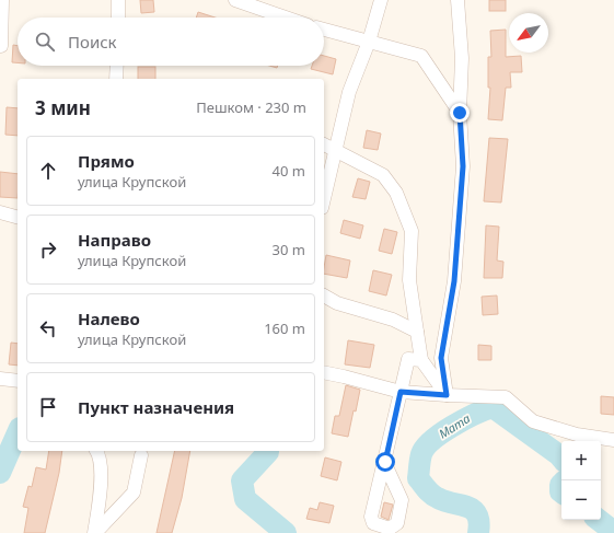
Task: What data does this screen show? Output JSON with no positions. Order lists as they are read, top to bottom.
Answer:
{
  "water": ["Мата"],
  "north": "bottom left",
  "page": {
    "search": "Поиск",
    "heading": ["3 мин", "Пешком · 230 m"],
    "list": [
      ["Прямо", "улица Крупской", "40 m"],
      ["Направо", "улица Крупской", "30 m"],
      ["Налево", "улица Крупской", "160 m"],
      "Пункт назначения"
    ],
    "map_buttons": ["+", "−"]
  }
}
